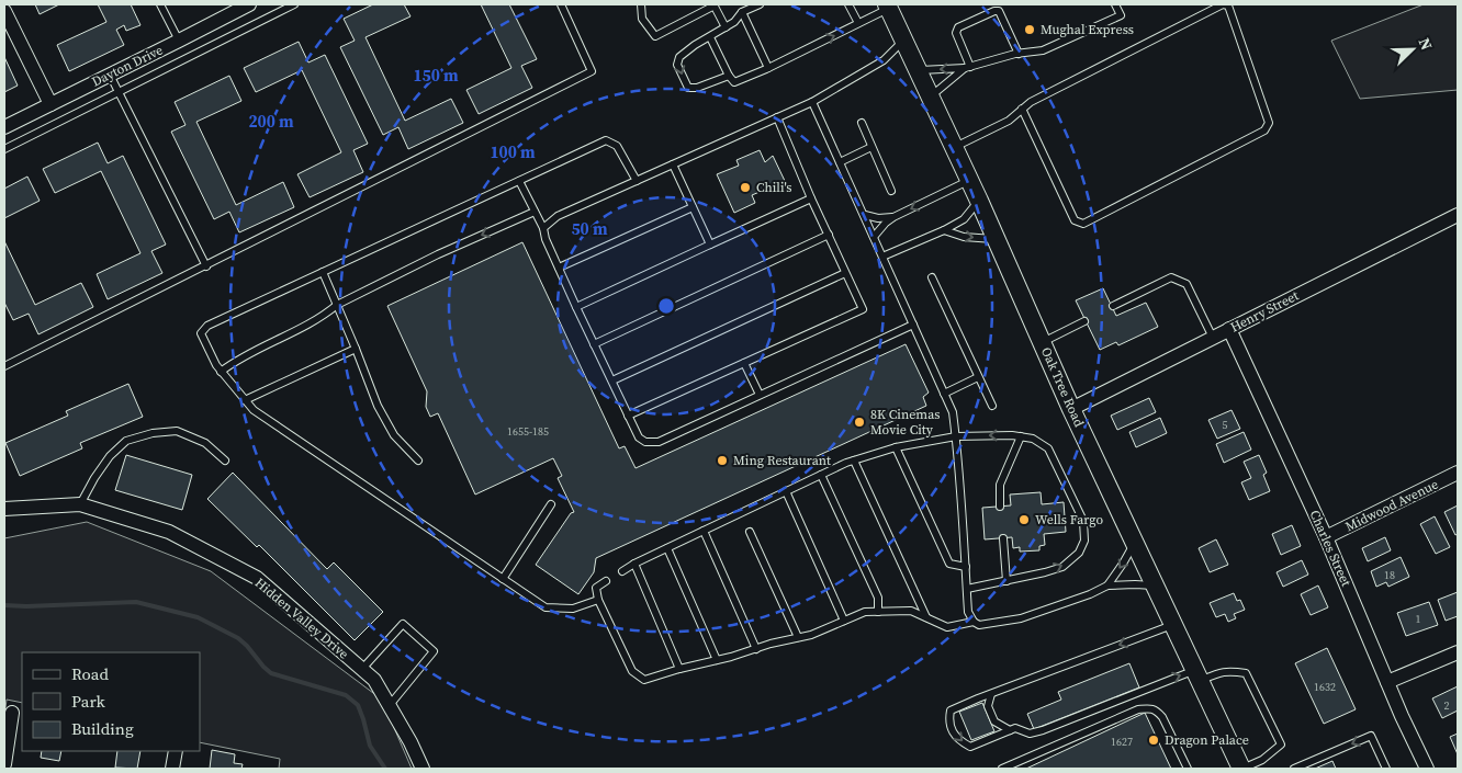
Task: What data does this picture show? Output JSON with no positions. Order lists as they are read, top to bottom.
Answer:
{
  "streets": {
    "main road": ["Oak Tree Road"],
    "street": [
      "Dayton Drive",
      "Henry Street",
      "Midwood Avenue",
      "Charles Street",
      "Hidden Valley Drive"
    ]
  },
  "crossings": [
    ["Henry Street", "Oak Tree Road"],
    ["Henry Street", "Charles Street"],
    ["Midwood Avenue", "Charles Street"]
  ],
  "places": [
    "Mughal Express",
    "Chili's",
    "8K Cinemas Movie City",
    "Ming Restaurant",
    "Wells Fargo",
    "Dragon Palace"
  ],
  "house_numbers": [
    "5",
    "1655-185",
    "18",
    "1",
    "1632",
    "2",
    "1627"
  ],
  "legend": ["Road", "Park", "Building"],
  "north": "top right",
  "rings": [
    "150 m",
    "200 m",
    "100 m",
    "50 m"
  ]
}
